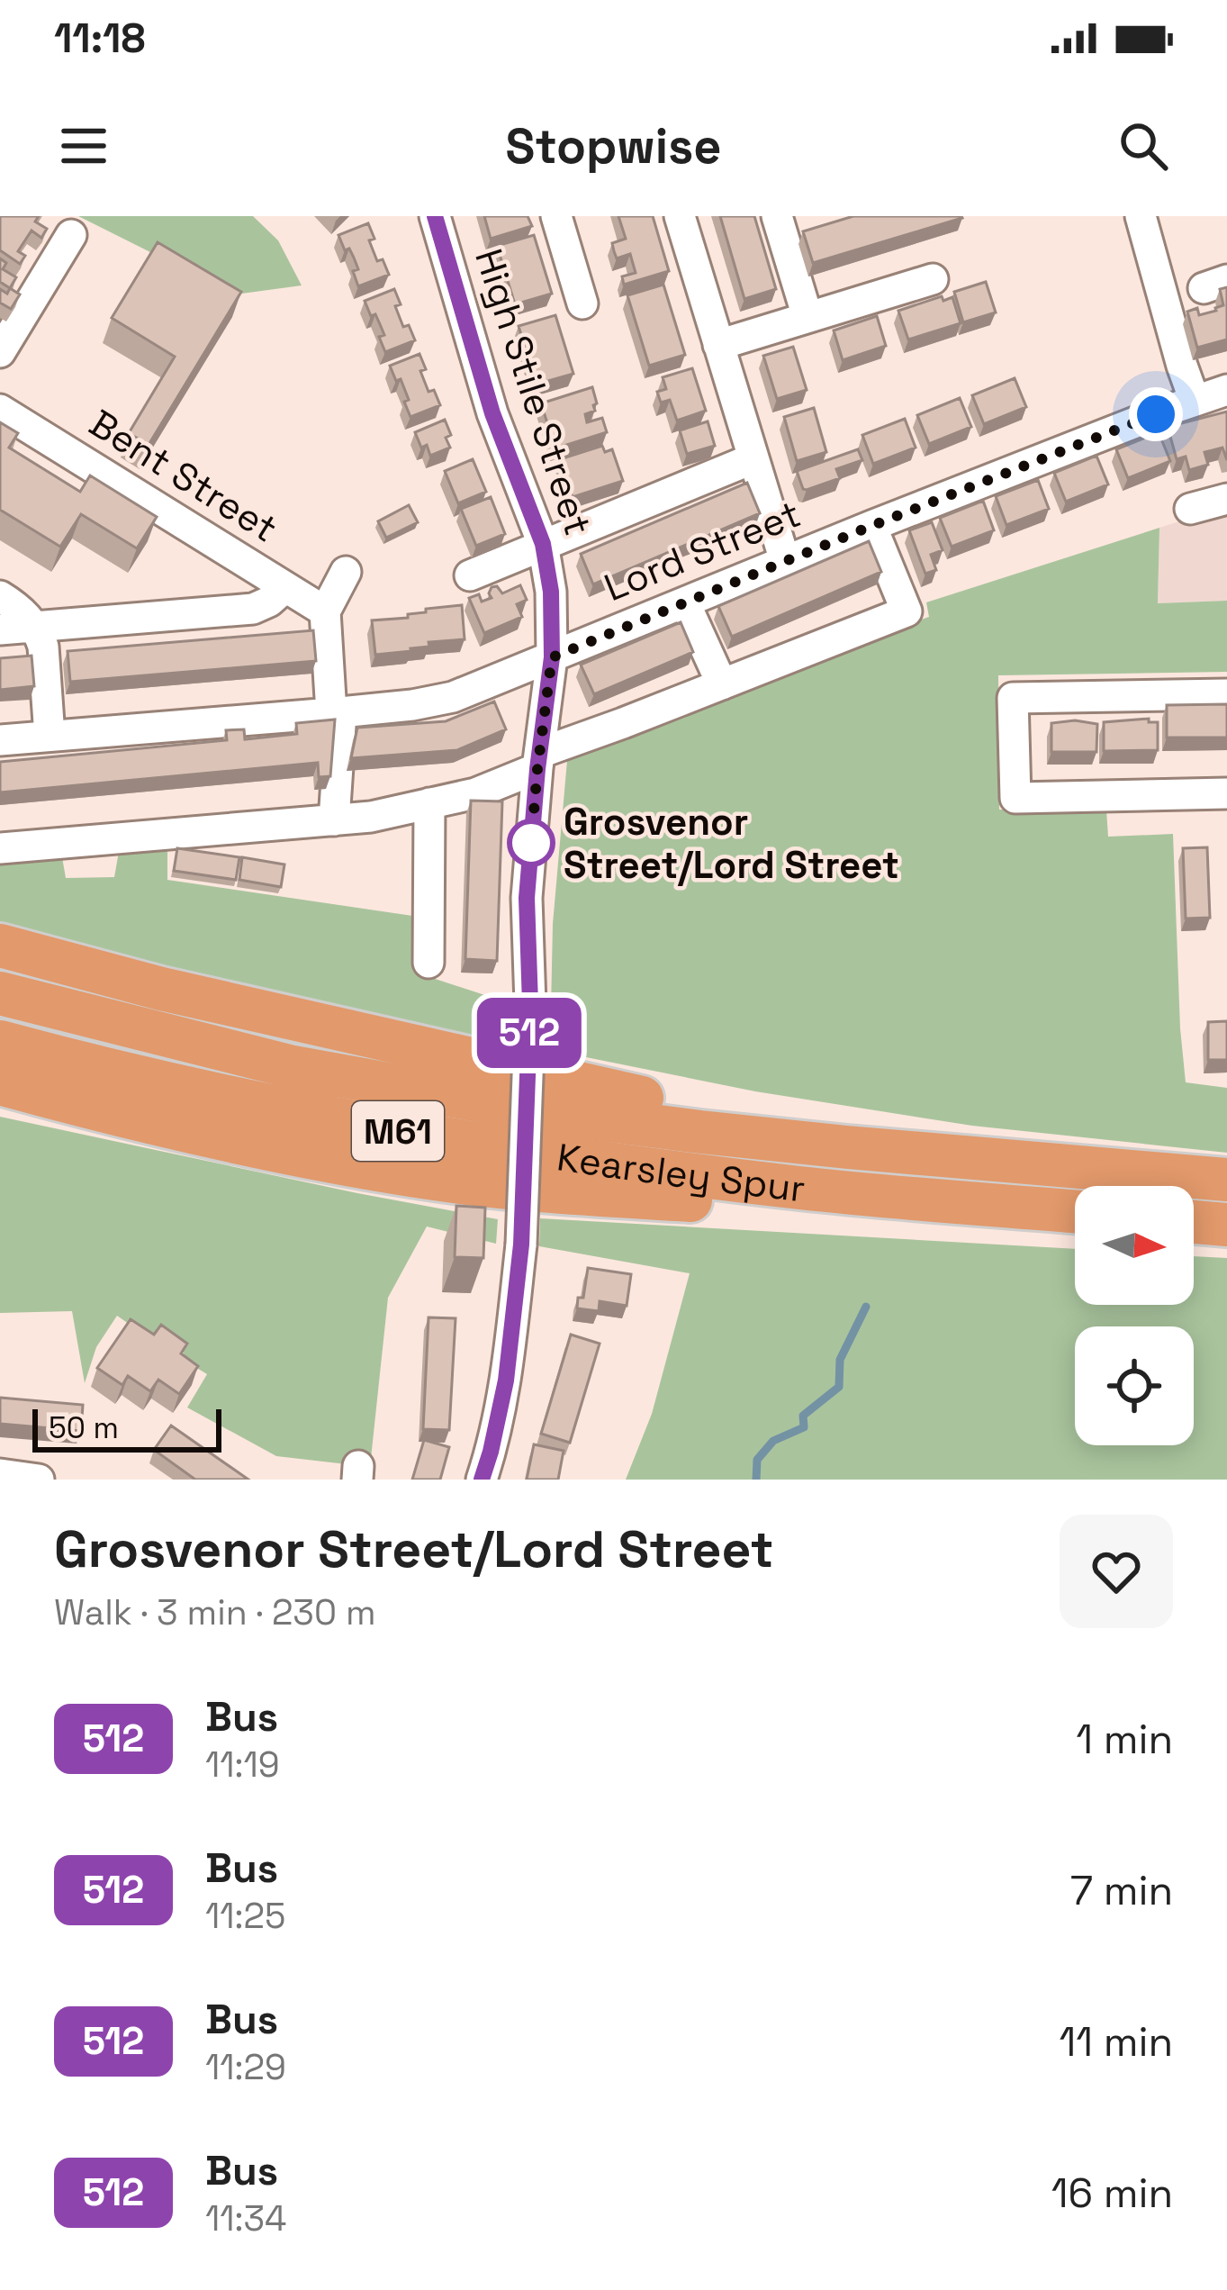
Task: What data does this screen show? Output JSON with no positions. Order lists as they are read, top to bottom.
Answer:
{
  "streets": {
    "highway": ["M61", "Kearsley Spur"],
    "street": ["High Stile Street", "Bent Street", "Lord Street"]
  },
  "crossings": [
    ["High Stile Street", "Lord Street"]
  ],
  "places": ["Grosvenor Street/Lord Street"],
  "lines": ["bus line 512"],
  "scale_bar": "50 m",
  "north": "right",
  "page": {
    "status": "11:18",
    "header": "Stopwise",
    "on_map": "512",
    "scale": "50 m",
    "heading": ["Grosvenor Street/Lord Street", "Walk · 3 min · 230 m"],
    "list": [
      {
        "mark": "512",
        "name": "Bus",
        "note": "11:19",
        "value": "1 min"
      },
      {
        "mark": "512",
        "name": "Bus",
        "note": "11:25",
        "value": "7 min"
      },
      {
        "mark": "512",
        "name": "Bus",
        "note": "11:29",
        "value": "11 min"
      },
      {
        "mark": "512",
        "name": "Bus",
        "note": "11:34",
        "value": "16 min"
      }
    ]
  }
}
